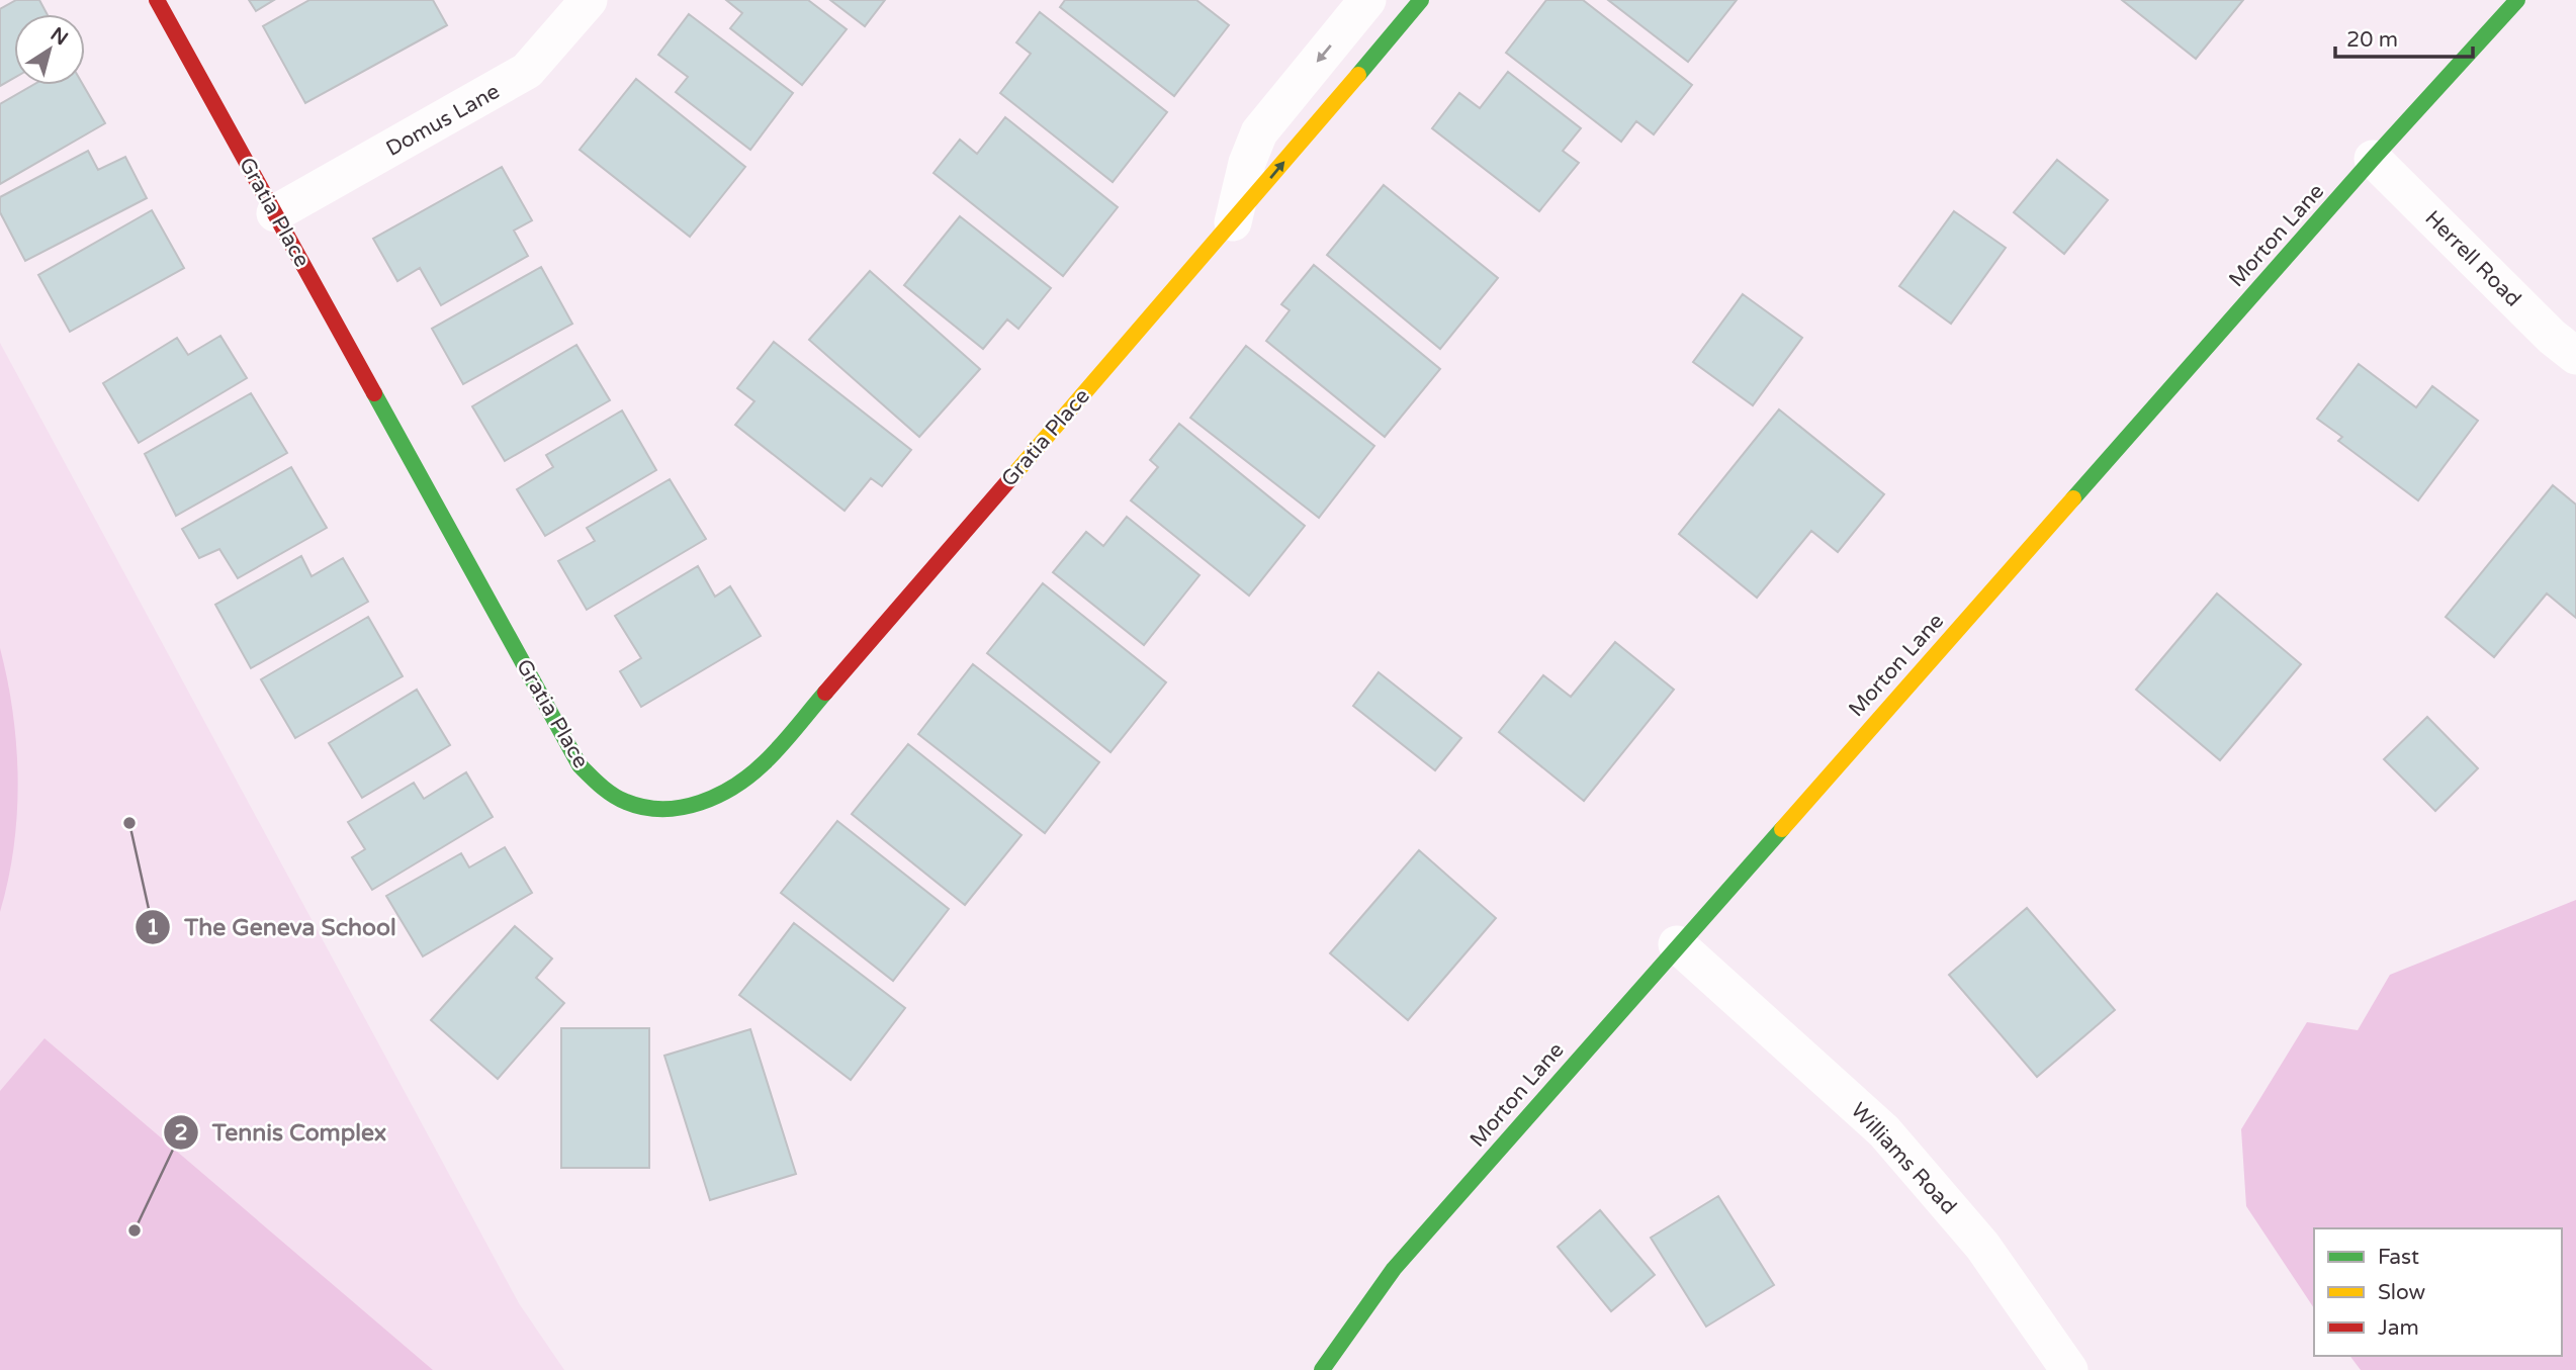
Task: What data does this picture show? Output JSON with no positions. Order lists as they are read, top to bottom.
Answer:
{
  "streets": {
    "street": [
      "Domus Lane",
      "Gratia Place",
      "Morton Lane",
      "Herrell Road",
      "Williams Road"
    ]
  },
  "crossings": [
    ["Domus Lane", "Gratia Place"],
    ["Morton Lane", "Herrell Road"],
    ["Morton Lane", "Williams Road"]
  ],
  "places": ["The Geneva School", "Tennis Complex"],
  "legend": ["Fast", "Slow", "Jam"],
  "scale_bar": "20 m",
  "north": "top right"
}
